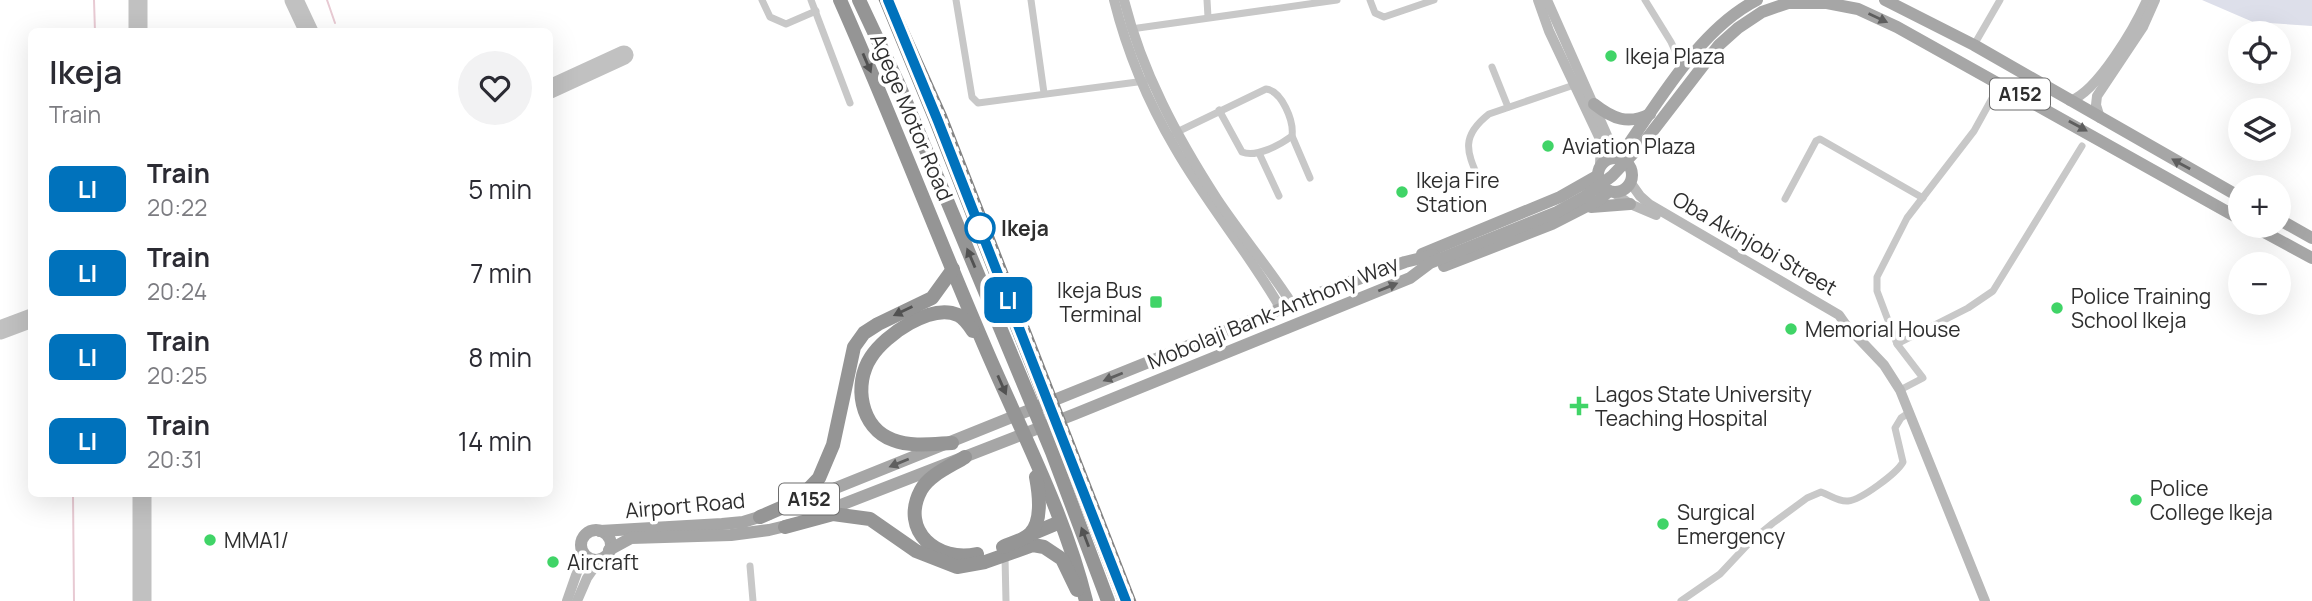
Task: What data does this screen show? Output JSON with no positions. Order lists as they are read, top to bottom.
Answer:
{
  "streets": {
    "highway": ["Agege Motor Road"],
    "main road": ["A152", "Mobolaji Bank-Anthony Way", "Airport Road"],
    "street": ["Oba Akinjobi Street"]
  },
  "crossings": [
    ["Mobolaji Bank-Anthony Way", "Airport Road"]
  ],
  "places": {
    "other": [
      "Ikeja Plaza",
      "Aviation Plaza",
      "Ikeja Fire Station",
      "Ikeja",
      "Police Training School Ikeja",
      "Memorial House",
      "Police College Ikeja",
      "Surgical Emergency",
      "MMA1/",
      "Aircraft"
    ],
    "transit": ["Ikeja Bus Terminal"],
    "health": ["Lagos State University Teaching Hospital"]
  },
  "page": {
    "on_map": "LI",
    "map_buttons": ["+", "−"],
    "heading": ["Ikeja", "Train"],
    "list": [
      {
        "mark": "LI",
        "name": "Train",
        "note": "20:22",
        "value": "5 min"
      },
      {
        "mark": "LI",
        "name": "Train",
        "note": "20:24",
        "value": "7 min"
      },
      {
        "mark": "LI",
        "name": "Train",
        "note": "20:25",
        "value": "8 min"
      },
      {
        "mark": "LI",
        "name": "Train",
        "note": "20:31",
        "value": "14 min"
      }
    ]
  }
}
